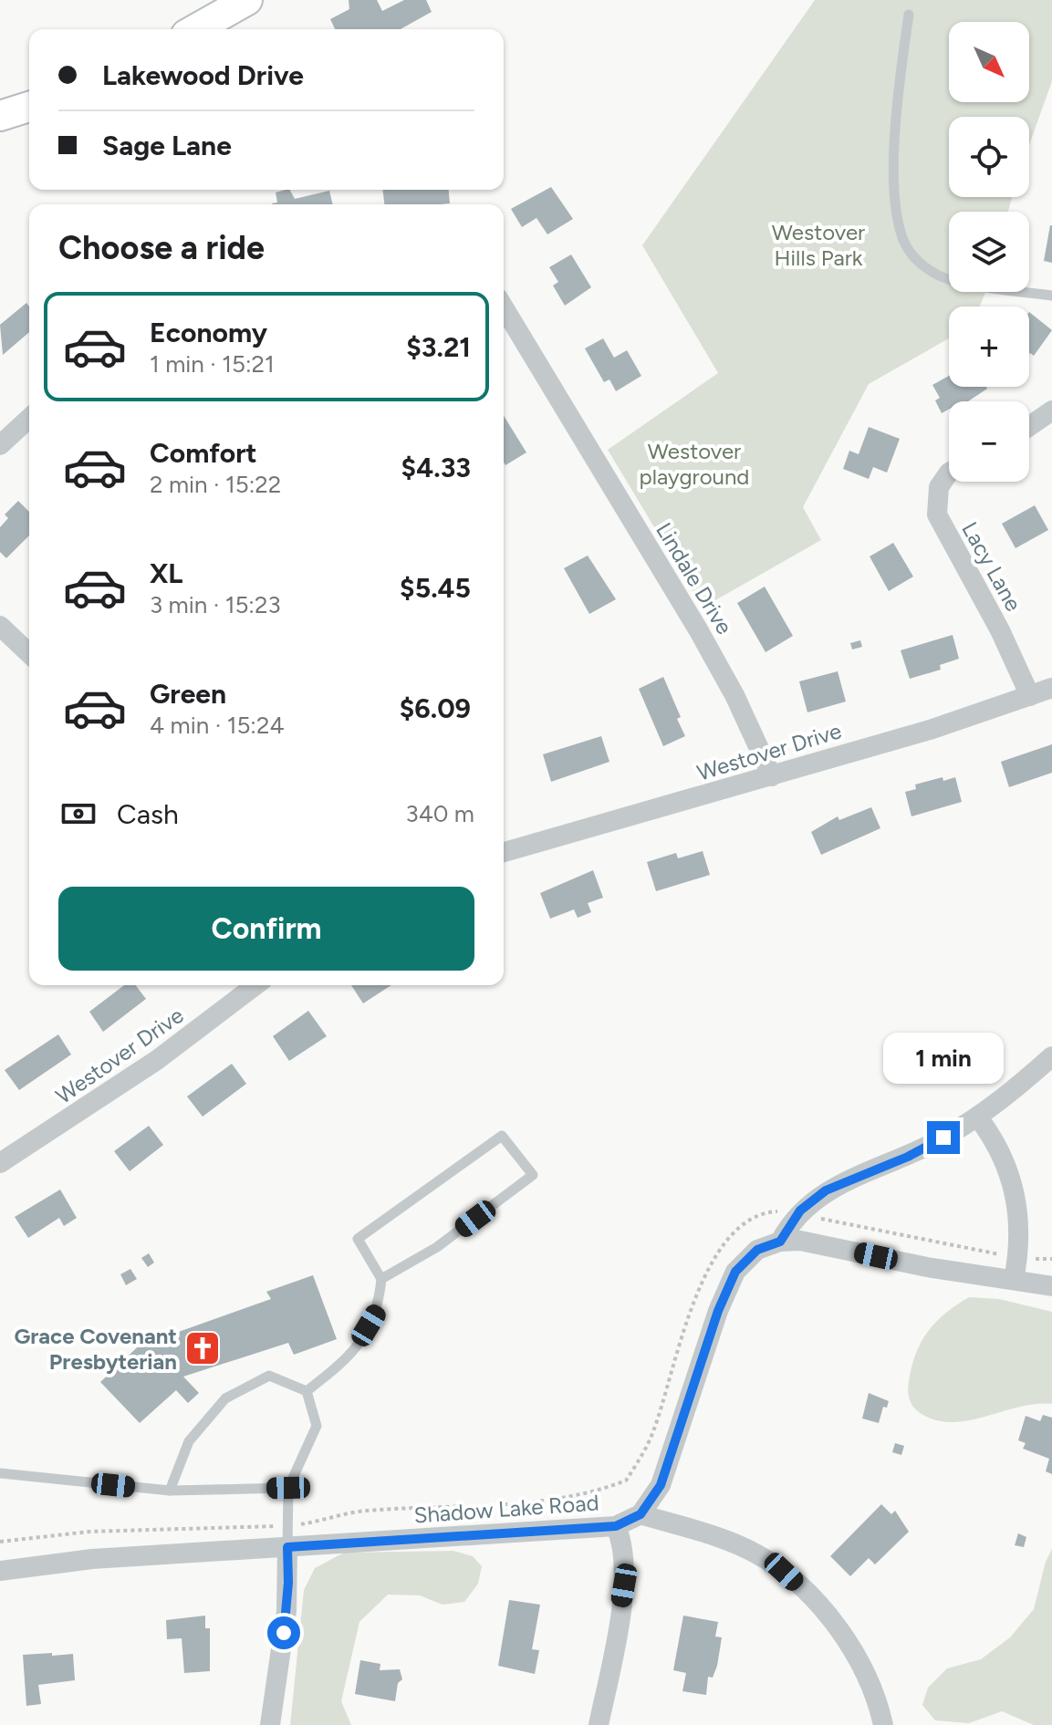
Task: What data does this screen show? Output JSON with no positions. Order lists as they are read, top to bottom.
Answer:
{
  "streets": {
    "street": [
      "Lacy Lane",
      "Lindale Drive",
      "Westover Drive",
      "Shadow Lake Road"
    ]
  },
  "crossings": [
    ["Lacy Lane", "Westover Drive"],
    ["Lindale Drive", "Westover Drive"]
  ],
  "parks": ["Westover Hills Park", "Westover playground"],
  "places": {
    "church": ["Grace Covenant Presbyterian"]
  },
  "north": "bottom right",
  "page": {
    "map_buttons": ["+", "−"],
    "banner": ["Lakewood Drive", "Sage Lane"],
    "heading": "Choose a ride",
    "list": [
      {
        "name": "Economy",
        "note": "1 min · 15:21",
        "value": "$3.21"
      },
      {
        "name": "Comfort",
        "note": "2 min · 15:22",
        "value": "$4.33"
      },
      {
        "name": "XL",
        "note": "3 min · 15:23",
        "value": "$5.45"
      },
      {
        "name": "Green",
        "note": "4 min · 15:24",
        "value": "$6.09"
      }
    ],
    "pay": ["Cash", "340 m"],
    "buttons": "Confirm",
    "bubble": "1 min"
  }
}
